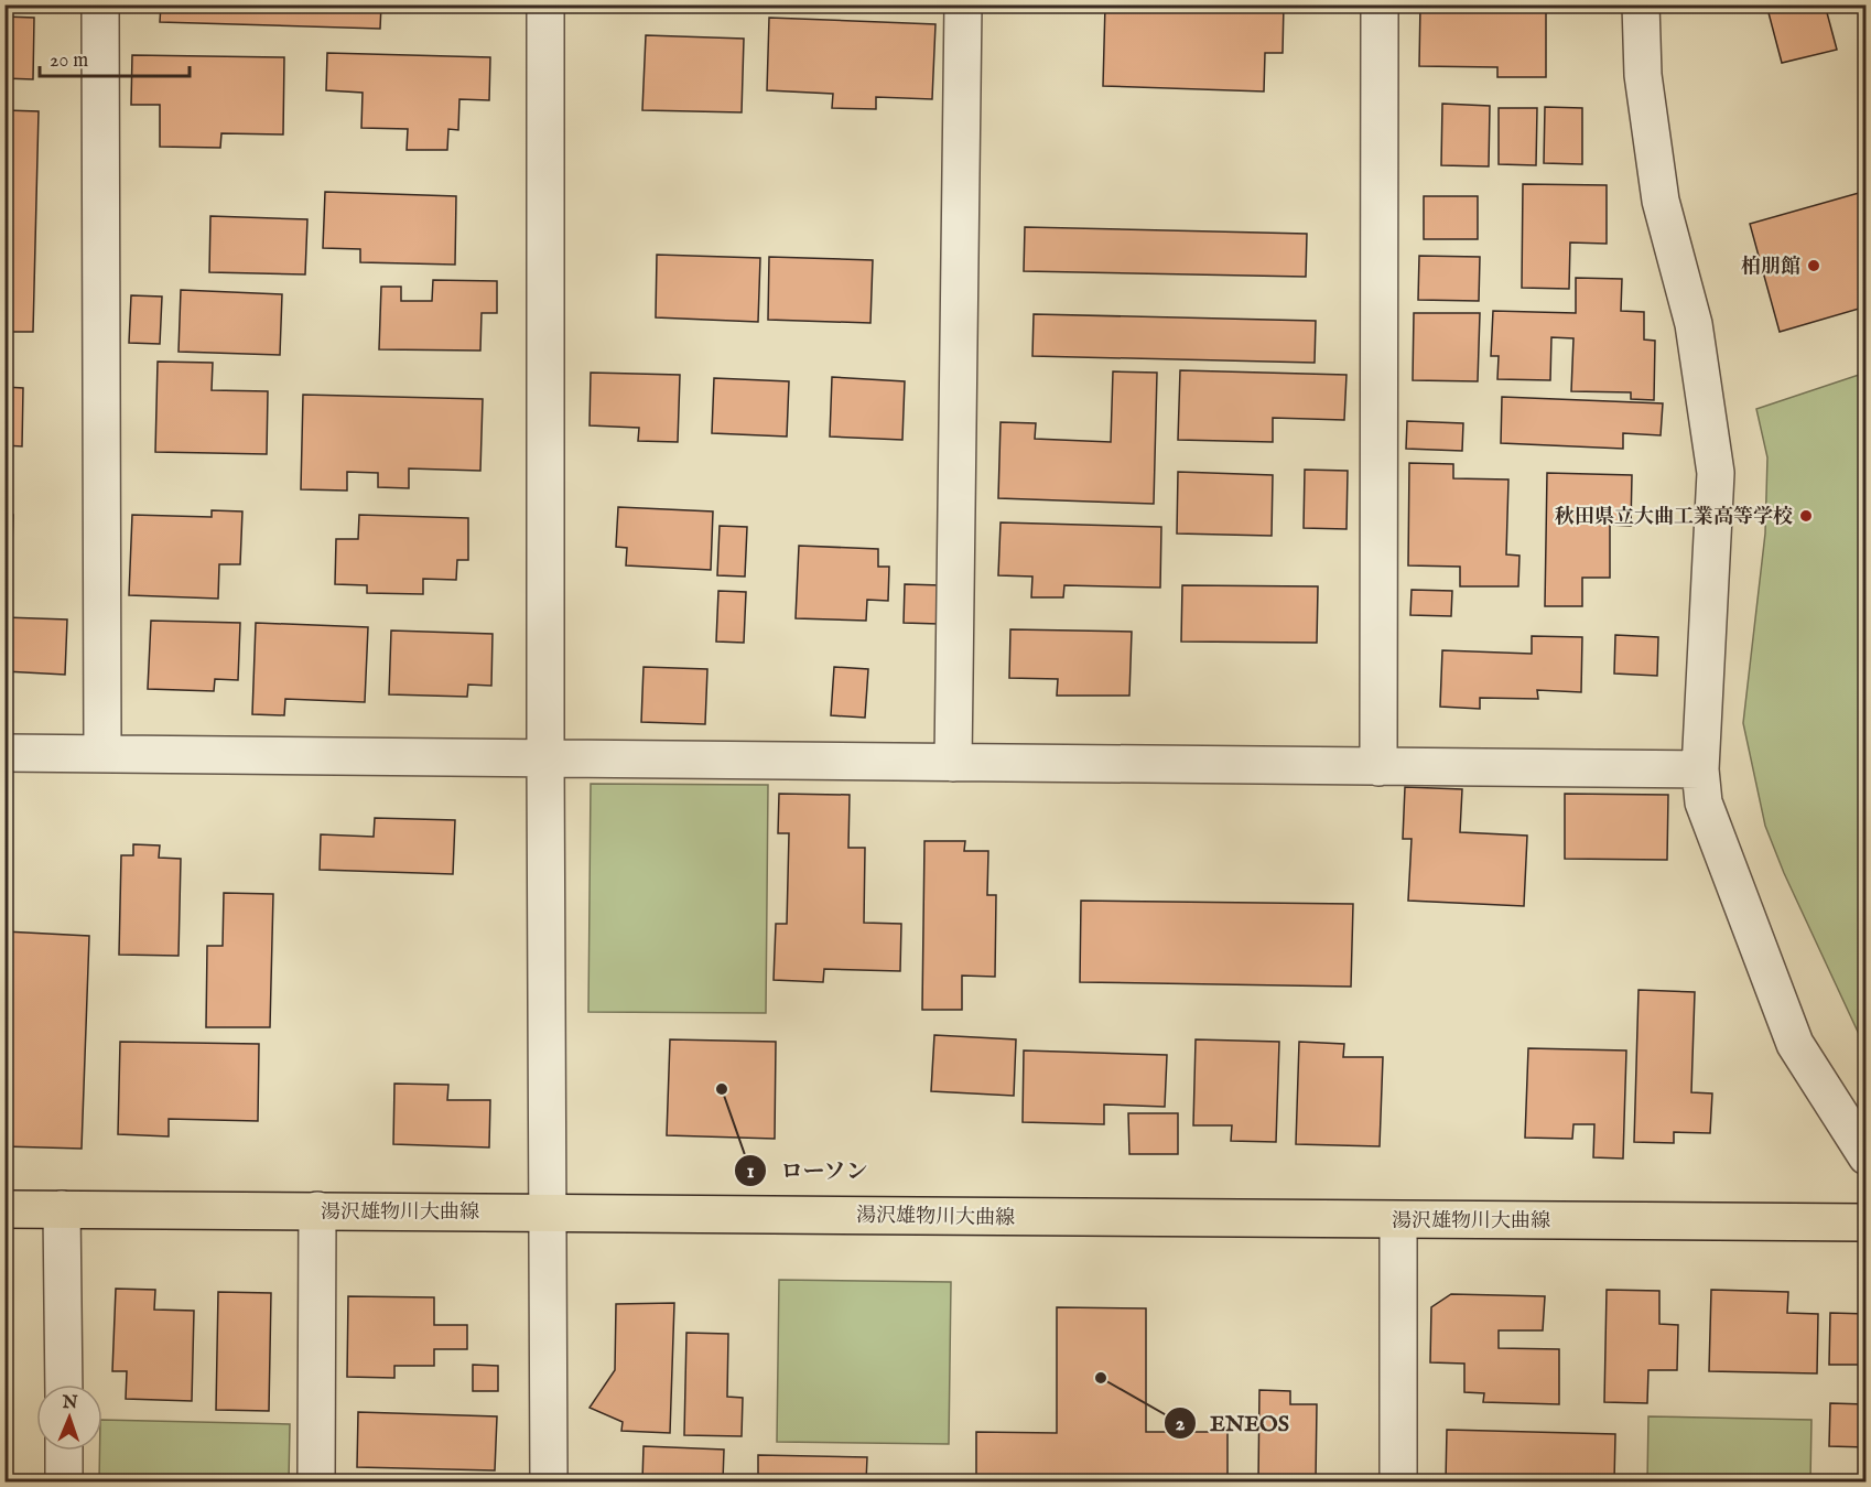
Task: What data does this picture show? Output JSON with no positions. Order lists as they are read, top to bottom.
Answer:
{
  "streets": {
    "main road": ["湯沢雄物川大曲線"]
  },
  "places": [
    "柏朋館",
    "秋田県立大曲工業高等学校",
    "ローソン",
    "ENEOS"
  ],
  "scale_bar": "20 m",
  "north": "top"
}
